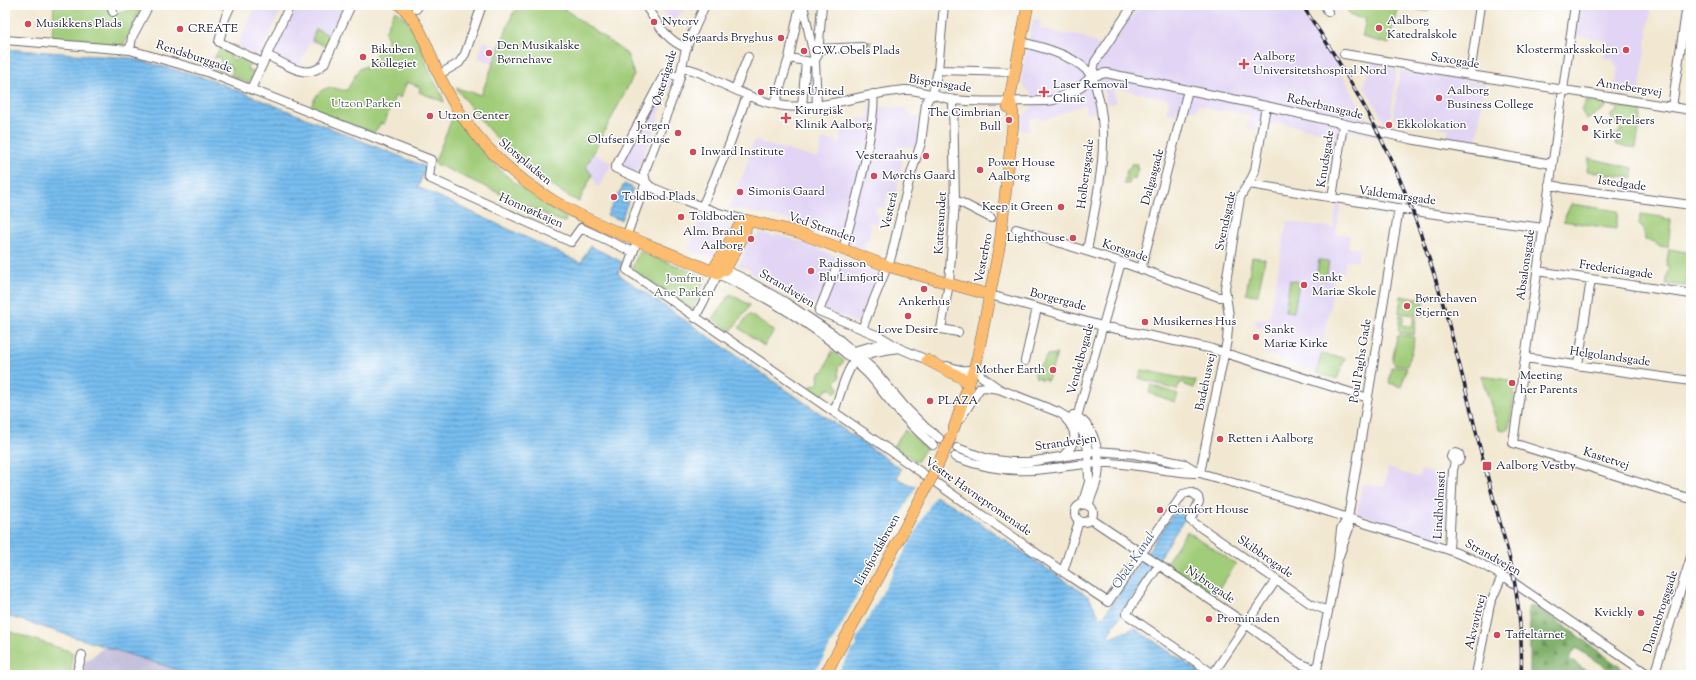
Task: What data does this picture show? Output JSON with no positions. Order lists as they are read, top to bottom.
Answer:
{
  "streets": {
    "main road": [
      "Slotspladsen",
      "Ved Stranden",
      "Vesterbro",
      "Strandvejen",
      "Borgergade",
      "Limfjordsbroen"
    ],
    "street": [
      "Rendsburggade",
      "Saxogade",
      "Østerågade",
      "Bispensgade",
      "Annebergvej",
      "Reberbansgade",
      "Knudsgade",
      "Holbergsgade",
      "Dalgasgade",
      "Istedgade",
      "Valdemarsgade",
      "Honnørkajen",
      "Vesterå",
      "Svendsgade",
      "Kattesundet",
      "Korsgade",
      "Absalonsgade",
      "Fredericiagade",
      "Helgolandsgade",
      "Vendelbogade",
      "Poul Paghs Gade",
      "Badehusvej",
      "Kastetvej",
      "Vestre Havnepromenade",
      "Lindholmssti",
      "Skibbrogade",
      "Nybrogade",
      "Dannebrogsgade",
      "Akvavitvej"
    ]
  },
  "crossings": [
    ["Rendsburggade", "Honnørkajen"],
    ["Saxogade", "Annebergvej"],
    ["Saxogade", "Absalonsgade"],
    ["Østerågade", "Bispensgade"],
    ["Østerågade", "Ved Stranden"],
    ["Bispensgade", "Reberbansgade"],
    ["Bispensgade", "Holbergsgade"],
    ["Bispensgade", "Vesterå"],
    ["Bispensgade", "Kattesundet"],
    ["Bispensgade", "Vesterbro"],
    ["Annebergvej", "Absalonsgade"],
    ["Reberbansgade", "Knudsgade"],
    ["Reberbansgade", "Holbergsgade"],
    ["Reberbansgade", "Dalgasgade"],
    ["Reberbansgade", "Svendsgade"],
    ["Reberbansgade", "Absalonsgade"],
    ["Knudsgade", "Valdemarsgade"],
    ["Slotspladsen", "Strandvejen"],
    ["Holbergsgade", "Korsgade"],
    ["Dalgasgade", "Korsgade"],
    ["Istedgade", "Absalonsgade"],
    ["Valdemarsgade", "Svendsgade"],
    ["Valdemarsgade", "Absalonsgade"],
    ["Valdemarsgade", "Poul Paghs Gade"],
    ["Honnørkajen", "Strandvejen"],
    ["Honnørkajen", "Vestre Havnepromenade"],
    ["Vesterå", "Ved Stranden"],
    ["Vesterå", "Borgergade"],
    ["Svendsgade", "Korsgade"],
    ["Svendsgade", "Badehusvej"],
    ["Kattesundet", "Borgergade"],
    ["Ved Stranden", "Borgergade"],
    ["Korsgade", "Vendelbogade"],
    ["Korsgade", "Badehusvej"],
    ["Vesterbro", "Borgergade"],
    ["Vesterbro", "Limfjordsbroen"],
    ["Absalonsgade", "Fredericiagade"],
    ["Absalonsgade", "Helgolandsgade"],
    ["Absalonsgade", "Kastetvej"],
    ["Strandvejen", "Poul Paghs Gade"],
    ["Strandvejen", "Badehusvej"],
    ["Strandvejen", "Vestre Havnepromenade"],
    ["Strandvejen", "Lindholmssti"],
    ["Strandvejen", "Akvavitvej"],
    ["Borgergade", "Vendelbogade"],
    ["Borgergade", "Badehusvej"],
    ["Poul Paghs Gade", "Skibbrogade"],
    ["Poul Paghs Gade", "Nybrogade"],
    ["Vestre Havnepromenade", "Skibbrogade"],
    ["Vestre Havnepromenade", "Nybrogade"],
    ["Skibbrogade", "Nybrogade"]
  ],
  "water": ["Obels Kanal"],
  "parks": ["Utzon Parken", "Jomfru Ane Parken"],
  "places": {
    "other": [
      "Nytorv",
      "Musikkens Plads",
      "Aalborg Katedralskole",
      "CREATE",
      "Søgaards Bryghus",
      "Klostermarksskolen",
      "C.W. Obels Plads",
      "Den Musikalske Børnehave",
      "Bikuben Kollegiet",
      "Fitness United",
      "Aalborg Business College",
      "Utzon Center",
      "The Cimbrian Bull",
      "Ekkolokation",
      "Vor Frelsers Kirke",
      "Jorgen Olufsens House",
      "Inward Institute",
      "Vesteraahus",
      "Power House Aalborg",
      "Mørchs Gaard",
      "Simonis Gaard",
      "Toldbod Plads",
      "Keep it Green",
      "Toldboden",
      "Lighthouse",
      "Alm. Brand Aalborg",
      "Radisson Blu Limfjord",
      "Sankt Mariæ Skole",
      "Ankerhus",
      "Børnehaven Stjernen",
      "Love Desire",
      "Musikernes Hus",
      "Sankt Mariæ Kirke",
      "Mother Earth",
      "Meeting her Parents",
      "PLAZA",
      "Retten i Aalborg",
      "Comfort House",
      "Kvickly",
      "Prominaden",
      "Taffeltårnet"
    ],
    "health": ["Aalborg Universitetshospital Nord", "Laser Removal Clinic", "Kirurgisk Klinik Aalborg"],
    "transit": ["Aalborg Vestby"]
  }
}
